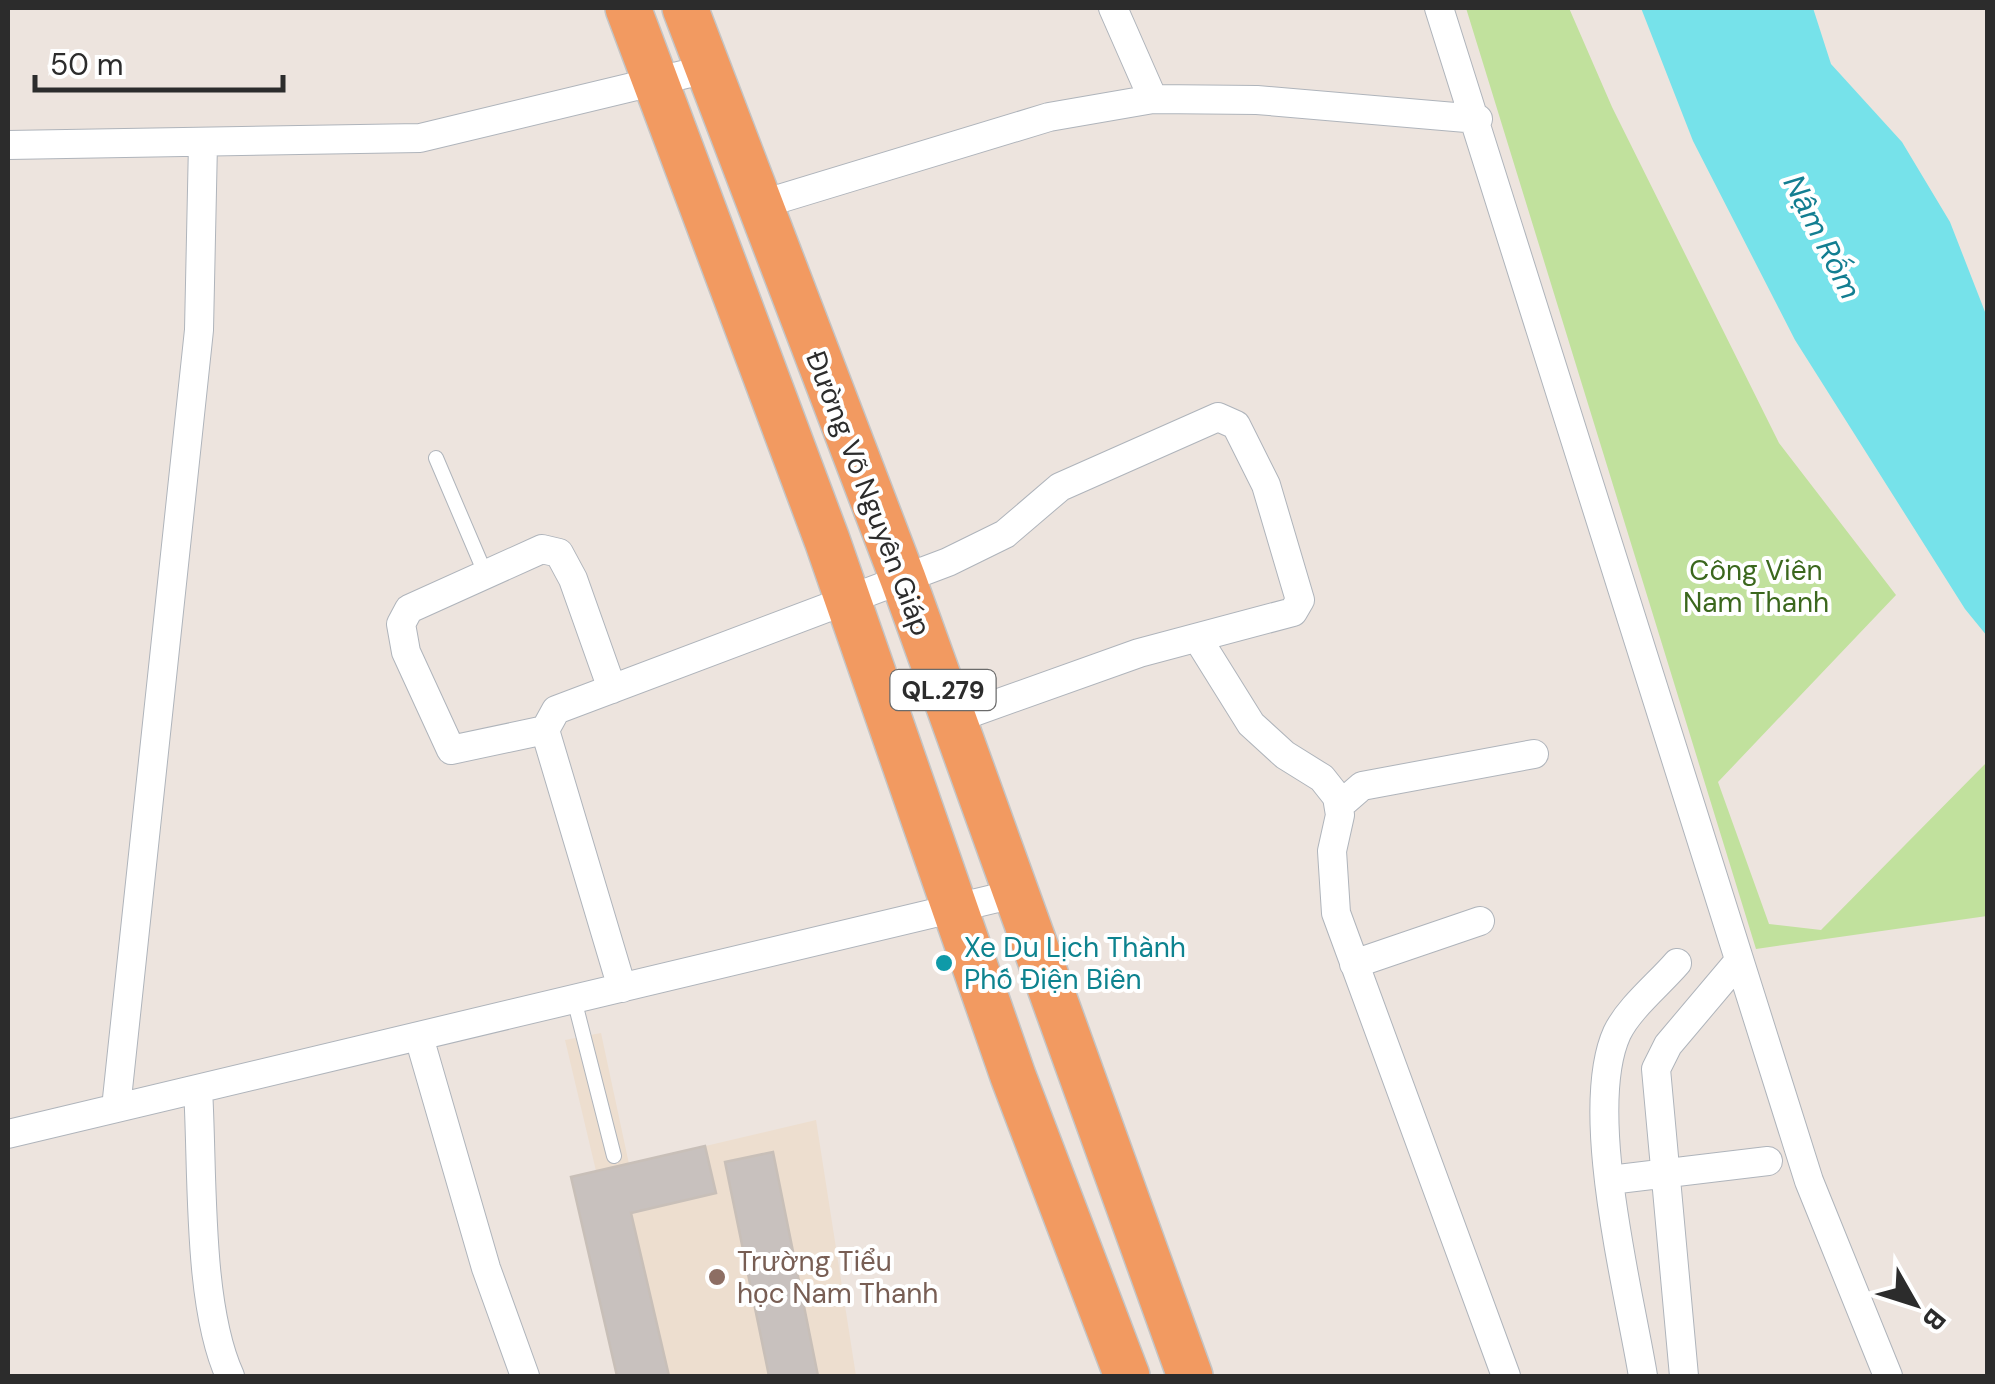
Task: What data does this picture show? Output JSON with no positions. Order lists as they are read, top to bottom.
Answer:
{
  "streets": {
    "highway": ["Đường Võ Nguyên Giáp", "QL.279"]
  },
  "water": ["Nậm Rốm"],
  "parks": ["Công Viên Nam Thanh"],
  "places": ["Xe Du Lịch Thành Phố Điện Biên", "Trường Tiểu học Nam Thanh"],
  "scale_bar": "50 m",
  "north": "bottom right"
}
